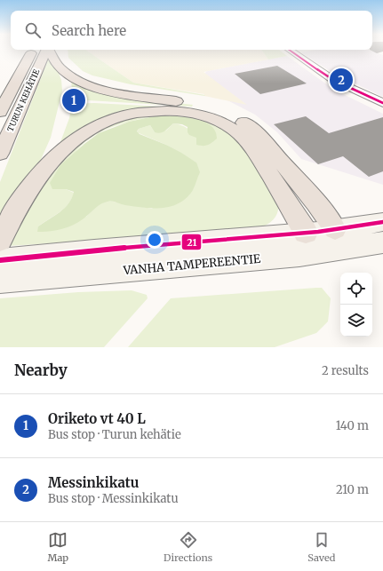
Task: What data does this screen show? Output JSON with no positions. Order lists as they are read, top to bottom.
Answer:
{
  "streets": {
    "highway": ["TURUN KEHÄTIE"],
    "main road": ["VANHA TAMPEREENTIE"]
  },
  "lines": ["transit line 21"],
  "page": {
    "search": "Search here",
    "pins": ["2", "1"],
    "heading": ["Nearby", "2 results"],
    "list": [
      {
        "mark": "1",
        "name": "Oriketo vt 40 L",
        "note": "Bus stop · Turun kehätie",
        "value": "140 m"
      },
      {
        "mark": "2",
        "name": "Messinkikatu",
        "note": "Bus stop · Messinkikatu",
        "value": "210 m"
      }
    ],
    "nav": ["Map", "Directions", "Saved"]
  }
}
